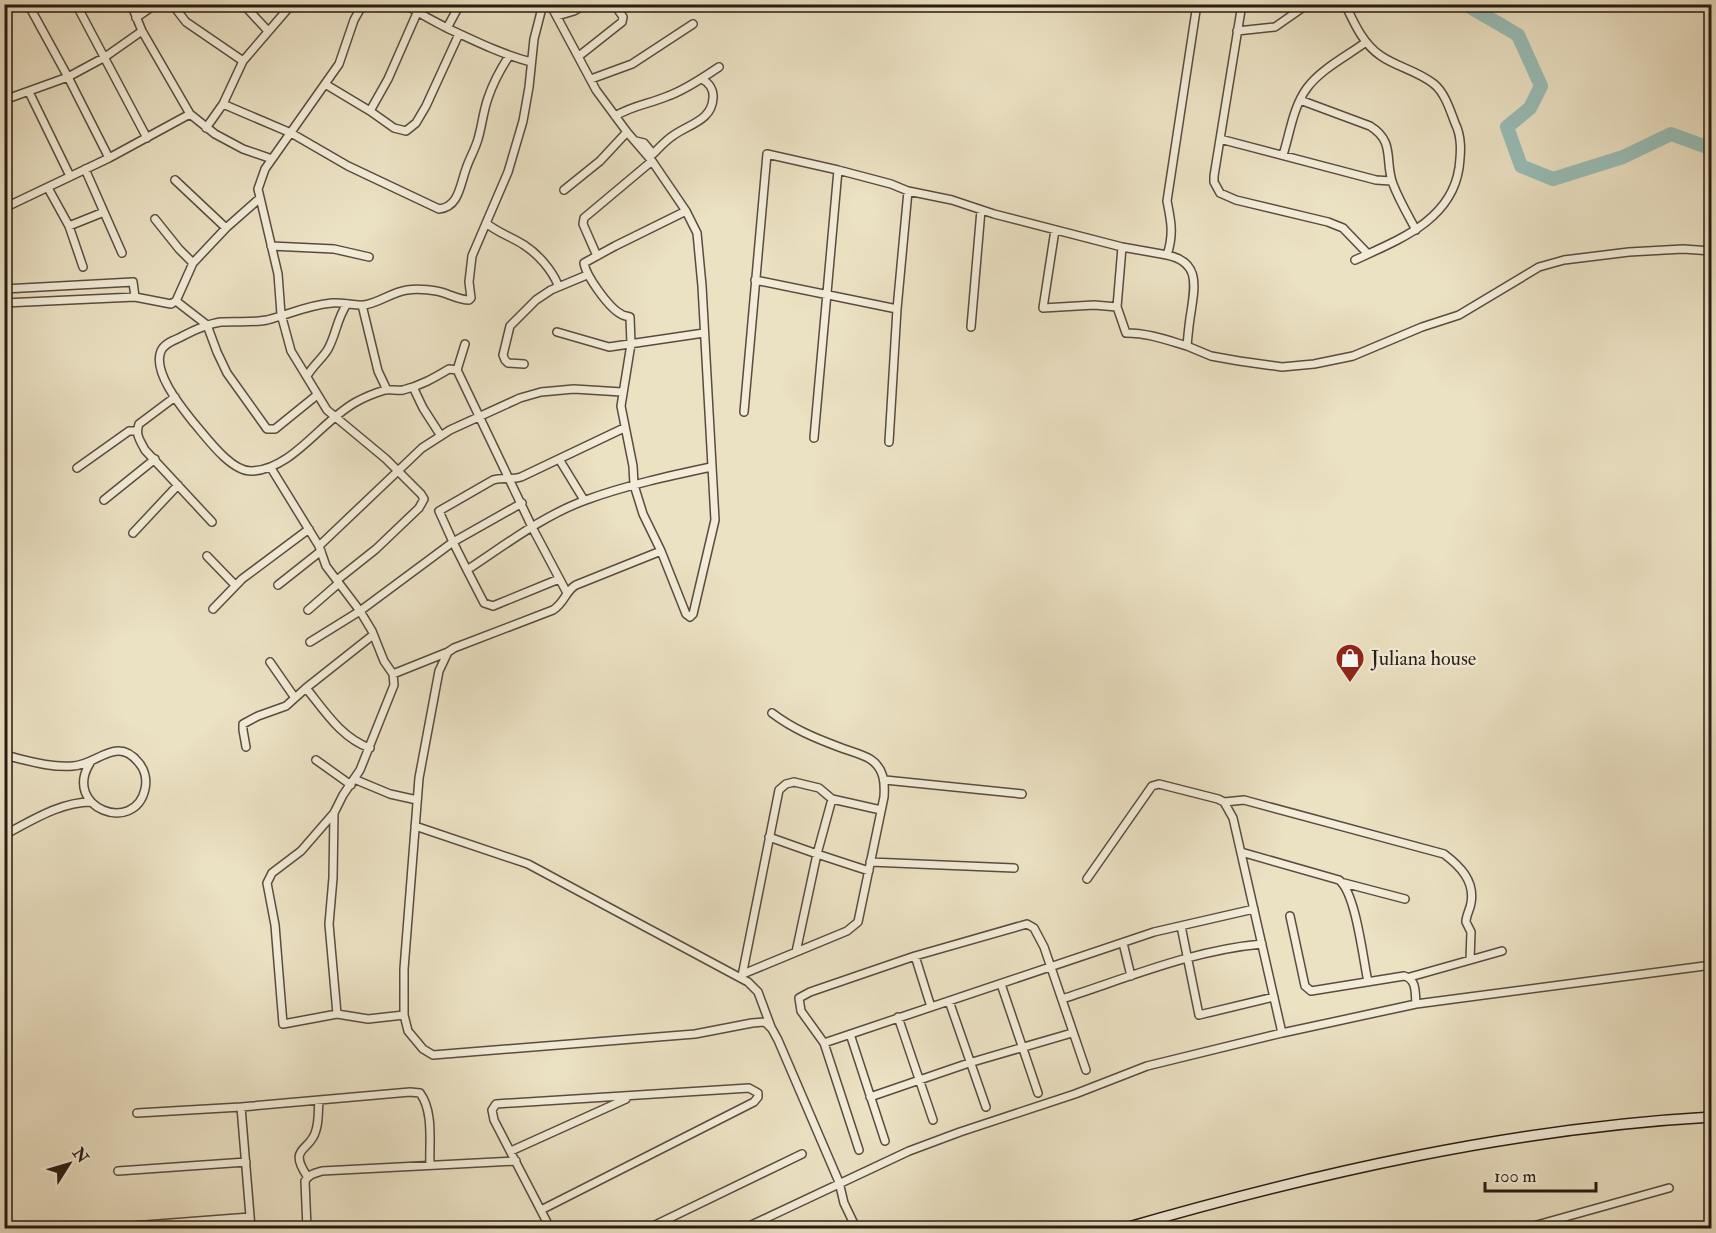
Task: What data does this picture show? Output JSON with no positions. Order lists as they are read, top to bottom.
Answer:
{
  "places": {
    "shop": ["Juliana house"]
  },
  "scale_bar": "100 m",
  "north": "top right"
}
